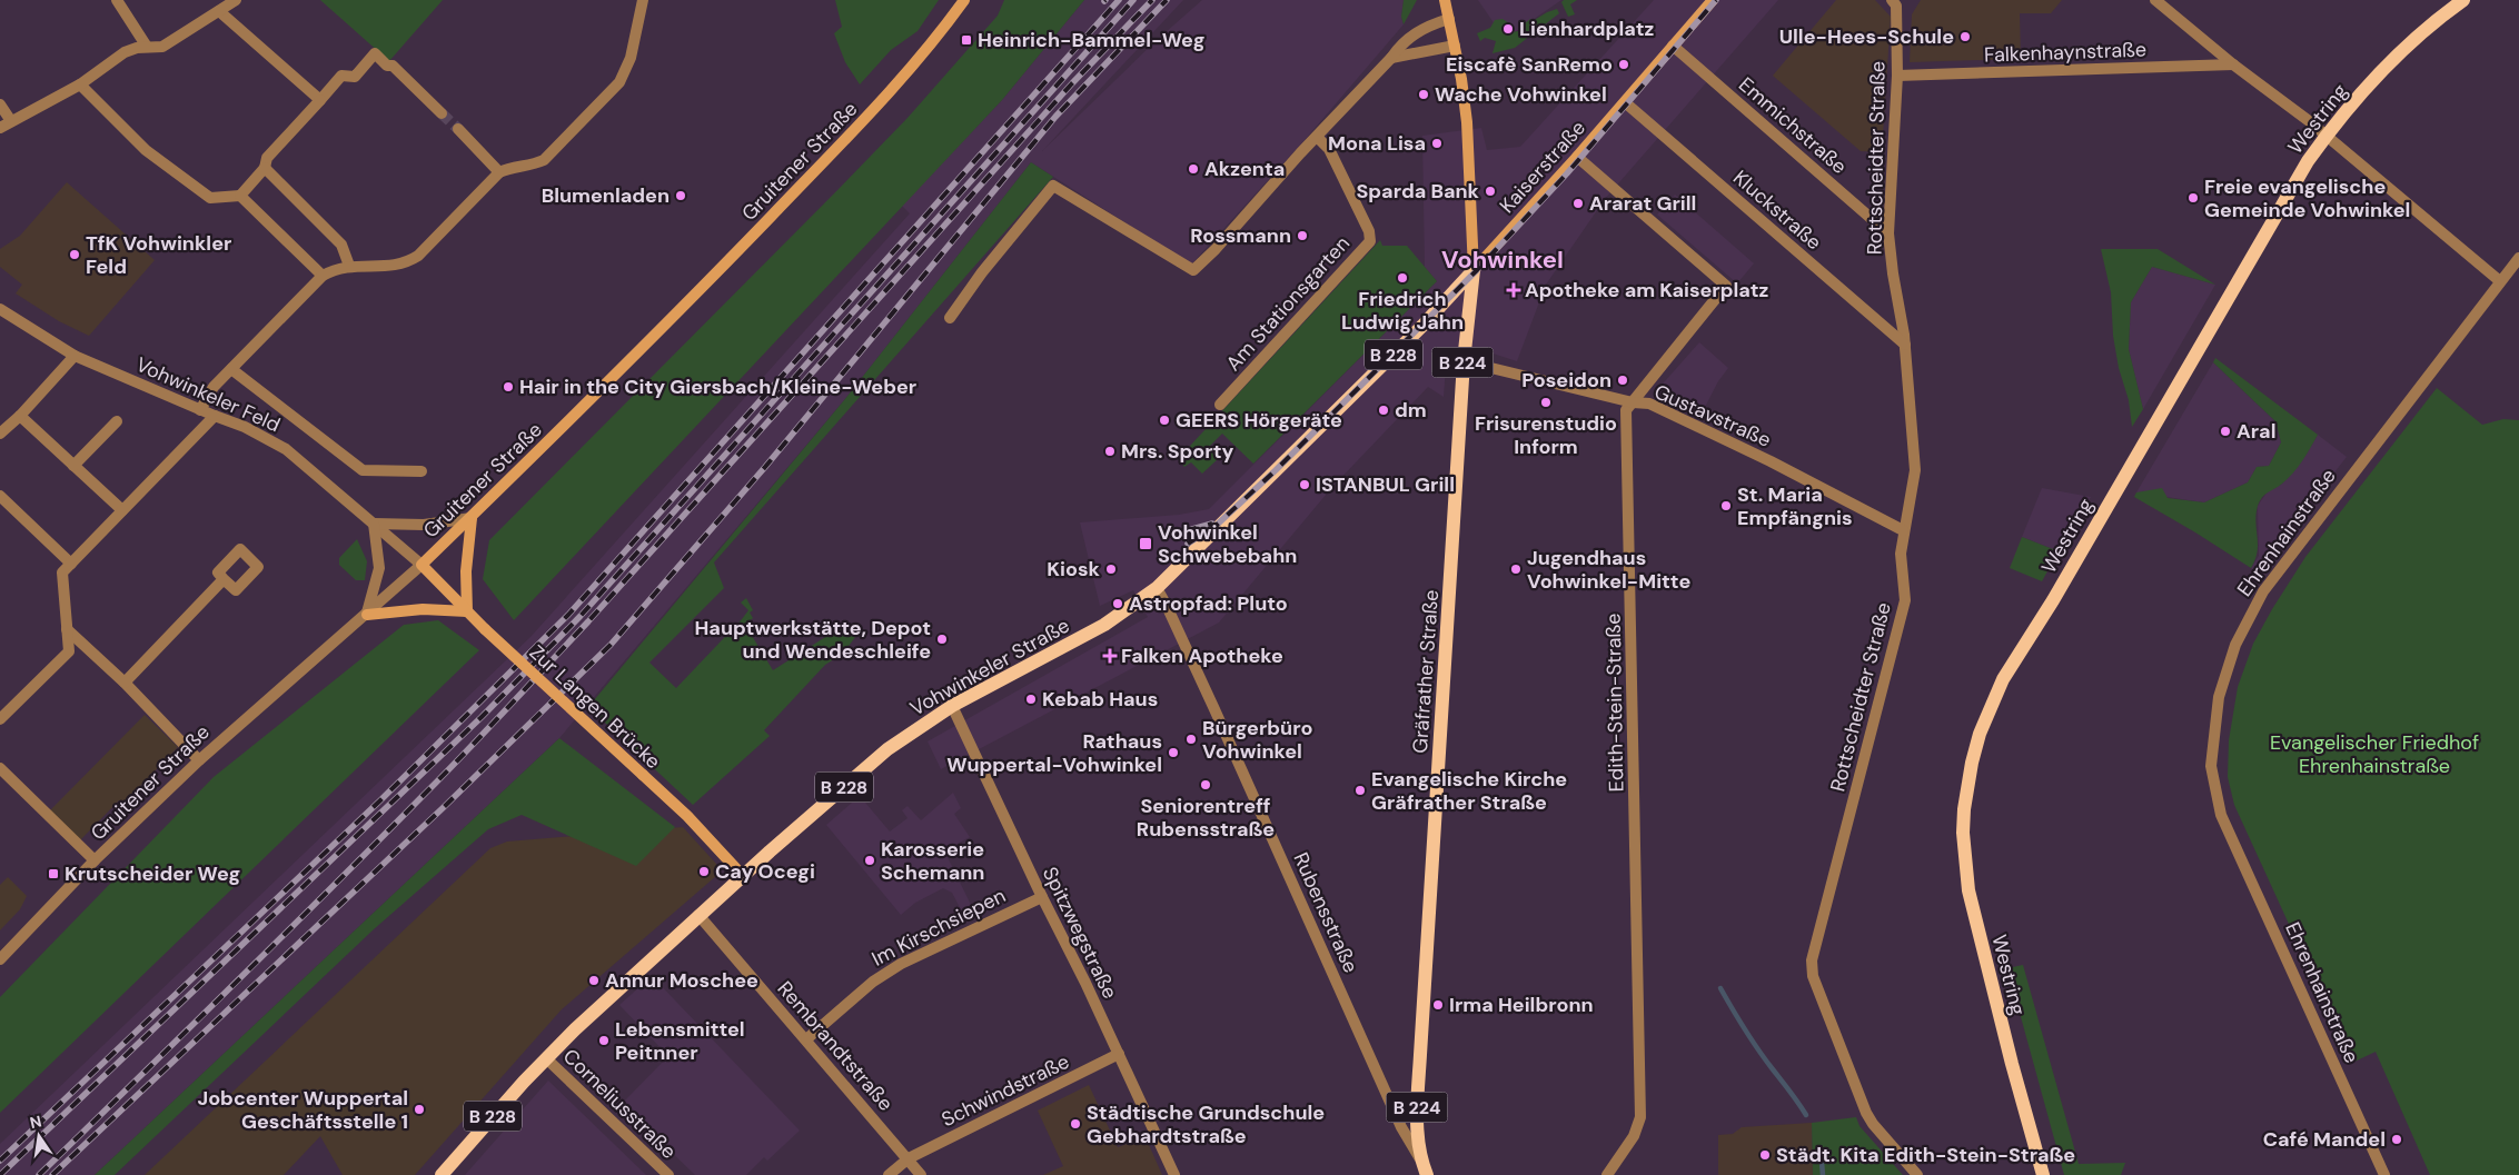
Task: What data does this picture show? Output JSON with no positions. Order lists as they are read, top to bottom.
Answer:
{
  "streets": {
    "main road": [
      "Westring",
      "Gruitener Straße",
      "Kaiserstraße",
      "B 228",
      "B 224",
      "Vohwinkeler Straße",
      "Gräfrather Straße",
      "Zur Langen Brücke"
    ],
    "street": [
      "Falkenhaynstraße",
      "Emmichstraße",
      "Rottscheidter Straße",
      "Kluckstraße",
      "Am Stationsgarten",
      "Vohwinkeler Feld",
      "Gustavstraße",
      "Ehrenhainstraße",
      "Edith-Stein-Straße",
      "Rubensstraße",
      "Im Kirschsiepen",
      "Spitzwegstraße",
      "Rembrandtstraße",
      "Schwindstraße",
      "Corneliusstraße"
    ]
  },
  "crossings": [
    ["Falkenhaynstraße", "Rottscheidter Straße"],
    ["Emmichstraße", "Rottscheidter Straße"],
    ["Emmichstraße", "Kaiserstraße"],
    ["Rottscheidter Straße", "Kluckstraße"],
    ["Rottscheidter Straße", "Gustavstraße"],
    ["Gruitener Straße", "Vohwinkeler Feld"],
    ["Gruitener Straße", "Zur Langen Brücke"],
    ["Kaiserstraße", "Kluckstraße"],
    ["Kaiserstraße", "Vohwinkeler Straße"],
    ["Kaiserstraße", "Gräfrather Straße"],
    ["Kaiserstraße", "Edith-Stein-Straße"],
    ["Vohwinkeler Feld", "Zur Langen Brücke"],
    ["Gustavstraße", "Gräfrather Straße"],
    ["Gustavstraße", "Edith-Stein-Straße"],
    ["Vohwinkeler Straße", "Gräfrather Straße"],
    ["Vohwinkeler Straße", "Zur Langen Brücke"],
    ["Vohwinkeler Straße", "Rubensstraße"],
    ["Vohwinkeler Straße", "Spitzwegstraße"],
    ["Vohwinkeler Straße", "Rembrandtstraße"],
    ["Vohwinkeler Straße", "Corneliusstraße"],
    ["Gräfrather Straße", "Rubensstraße"],
    ["Im Kirschsiepen", "Spitzwegstraße"],
    ["Im Kirschsiepen", "Rembrandtstraße"],
    ["Spitzwegstraße", "Schwindstraße"],
    ["Rembrandtstraße", "Schwindstraße"]
  ],
  "districts": ["Vohwinkel"],
  "parks": ["Evangelischer Friedhof Ehrenhainstraße"],
  "places": {
    "other": [
      "Lienhardplatz",
      "Ulle-Hees-Schule",
      "Eiscafè SanRemo",
      "Wache Vohwinkel",
      "Mona Lisa",
      "Akzenta",
      "Sparda Bank",
      "Blumenladen",
      "Freie evangelische Gemeinde Vohwinkel",
      "Ararat Grill",
      "Rossmann",
      "TfK Vohwinkler Feld",
      "Friedrich Ludwig Jahn",
      "Poseidon",
      "Hair in the City Giersbach/Kleine-Weber",
      "Frisurenstudio Inform",
      "dm",
      "GEERS Hörgeräte",
      "Aral",
      "Mrs. Sporty",
      "ISTANBUL Grill",
      "St. Maria Empfängnis",
      "Kiosk",
      "Jugendhaus Vohwinkel-Mitte",
      "Astropfad: Pluto",
      "Hauptwerkstätte, Depot und Wendeschleife",
      "Kebab Haus",
      "Bürgerbüro Vohwinkel",
      "Rathaus Wuppertal-Vohwinkel",
      "Seniorentreff Rubensstraße",
      "Evangelische Kirche Gräfrather Straße",
      "Karosserie Schemann",
      "Cay Ocegi",
      "Annur Moschee",
      "Irma Heilbronn",
      "Lebensmittel Peitnner",
      "Jobcenter Wuppertal Geschäftsstelle 1",
      "Städtische Grundschule Gebhardtstraße",
      "Café Mandel",
      "Städt. Kita Edith-Stein-Straße"
    ],
    "transit": ["Heinrich-Bammel-Weg", "Vohwinkel Schwebebahn", "Krutscheider Weg"],
    "health": ["Apotheke am Kaiserplatz", "Falken Apotheke"]
  },
  "north": "top"
}
